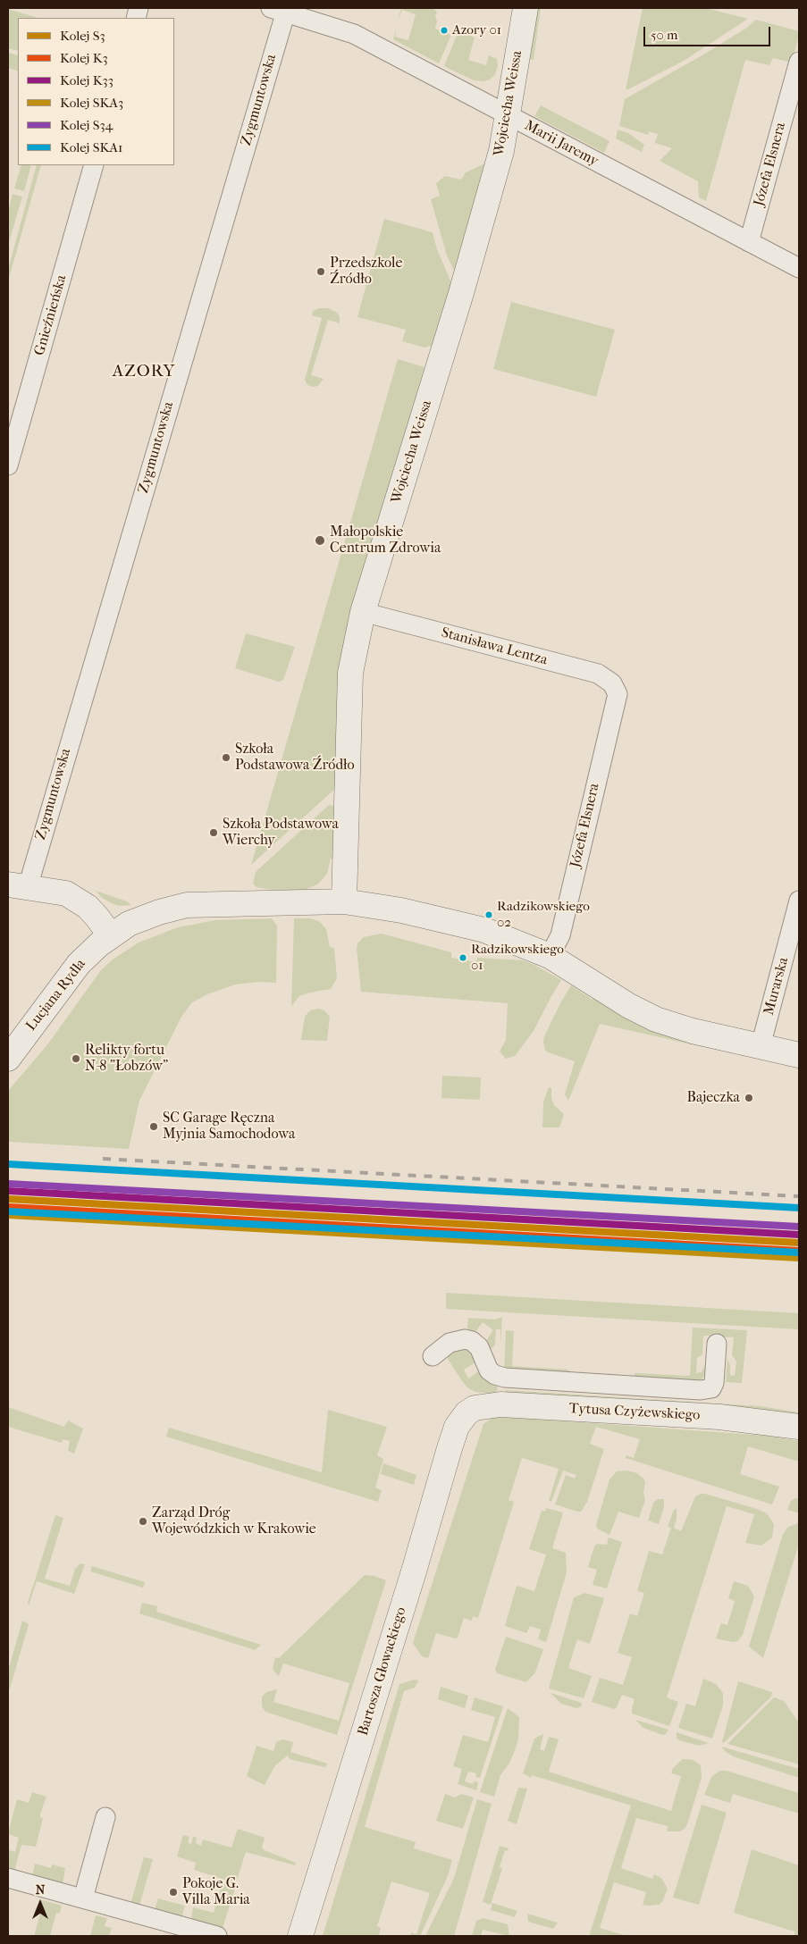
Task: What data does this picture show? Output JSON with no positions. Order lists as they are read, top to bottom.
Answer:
{
  "streets": {
    "street": [
      "Zygmuntowska",
      "Wojciecha Weissa",
      "Marii Jaremy",
      "Józefa Elsnera",
      "Gnieźnieńska",
      "Stanisława Lentza",
      "Murarska",
      "Lucjana Rydla",
      "Tytusa Czyżewskiego",
      "Bartosza Głowackiego"
    ]
  },
  "crossings": [
    ["Zygmuntowska", "Marii Jaremy"],
    ["Wojciecha Weissa", "Marii Jaremy"],
    ["Wojciecha Weissa", "Stanisława Lentza"],
    ["Wojciecha Weissa", "Lucjana Rydla"],
    ["Marii Jaremy", "Józefa Elsnera"],
    ["Józefa Elsnera", "Stanisława Lentza"],
    ["Józefa Elsnera", "Lucjana Rydla"],
    ["Murarska", "Lucjana Rydla"],
    ["Tytusa Czyżewskiego", "Bartosza Głowackiego"]
  ],
  "districts": ["AZORY"],
  "places": [
    "Azory 01",
    "Przedszkole Źródło",
    "Małopolskie Centrum Zdrowia",
    "Szkoła Podstawowa Źródło",
    "Szkoła Podstawowa Wierchy",
    "Radzikowskiego 02",
    "Radzikowskiego 01",
    "Relikty fortu N-8 \"Łobzów\"",
    "Bajeczka",
    "SC Garage Ręczna Myjnia Samochodowa",
    "Zarząd Dróg Wojewódzkich w Krakowie",
    "Pokoje G. Villa Maria"
  ],
  "lines": [
    "rail line SKA1",
    "rail line S34",
    "rail line K33",
    "rail line S3",
    "rail line K3",
    "rail line SKA3"
  ],
  "legend": [
    "Kolej S3",
    "Kolej K3",
    "Kolej K33",
    "Kolej SKA3",
    "Kolej S34",
    "Kolej SKA1"
  ],
  "scale_bar": "50 m",
  "north": "top"
}
